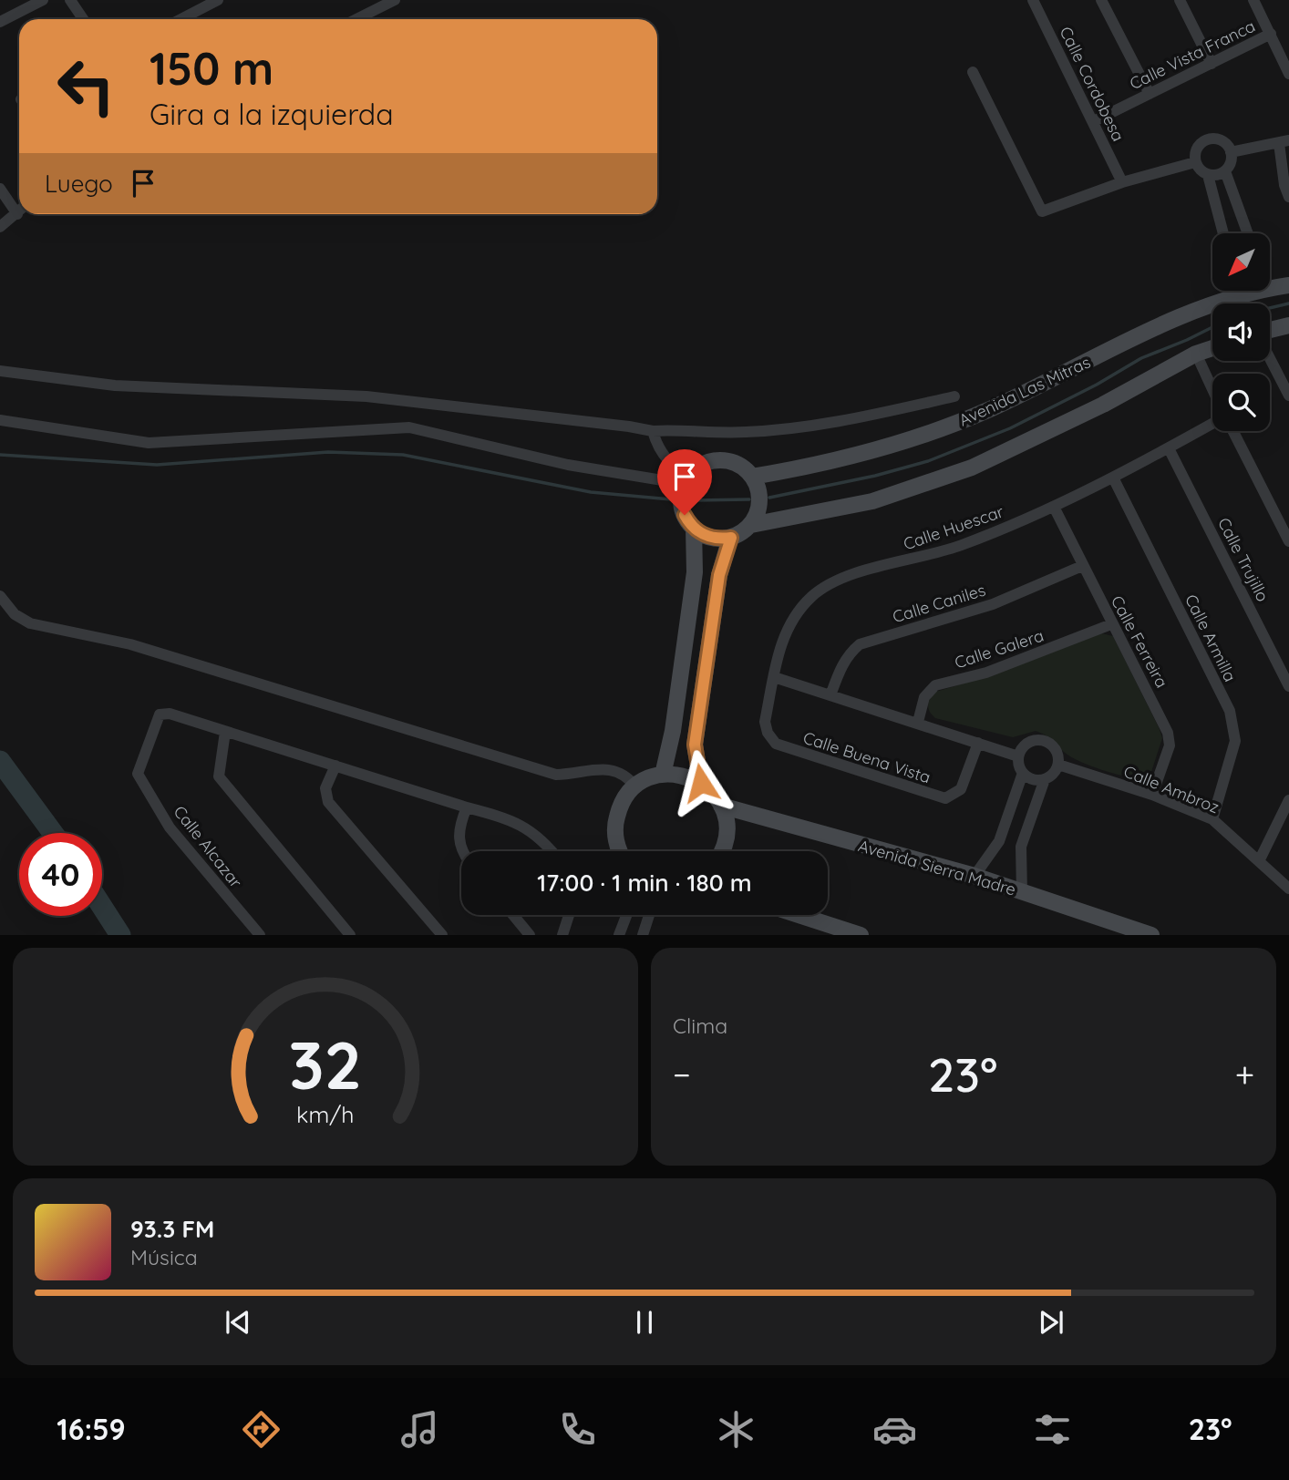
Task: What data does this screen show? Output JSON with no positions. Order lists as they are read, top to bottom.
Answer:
{
  "streets": {
    "street": [
      "Calle Vista Franca",
      "Calle Cordobesa",
      "Avenida Las Mitras",
      "Calle Huescar",
      "Calle Trujillo",
      "Calle Caniles",
      "Calle Armilla",
      "Calle Ferreira",
      "Calle Galera",
      "Calle Buena Vista",
      "Calle Ambroz",
      "Calle Alcazar",
      "Avenida Sierra Madre"
    ]
  },
  "crossings": [
    ["Calle Vista Franca", "Calle Cordobesa"],
    ["Calle Huescar", "Calle Trujillo"],
    ["Calle Huescar", "Calle Armilla"],
    ["Calle Huescar", "Calle Ferreira"],
    ["Calle Huescar", "Calle Buena Vista"],
    ["Calle Caniles", "Calle Ferreira"],
    ["Calle Armilla", "Calle Ambroz"],
    ["Calle Ferreira", "Calle Galera"],
    ["Calle Ferreira", "Calle Ambroz"]
  ],
  "north": "bottom left",
  "page": {
    "turn": ["150 m", "Gira a la izquierda"],
    "then": "Luego",
    "limit": "40",
    "trip": "17:00 · 1 min · 180 m",
    "tile": "Clima",
    "heat": ["−", "23°", "+"],
    "song": ["93.3 FM", "Música"],
    "tabs": ["16:59", "23°"],
    "gauge": ["32", "km/h"]
  }
}
